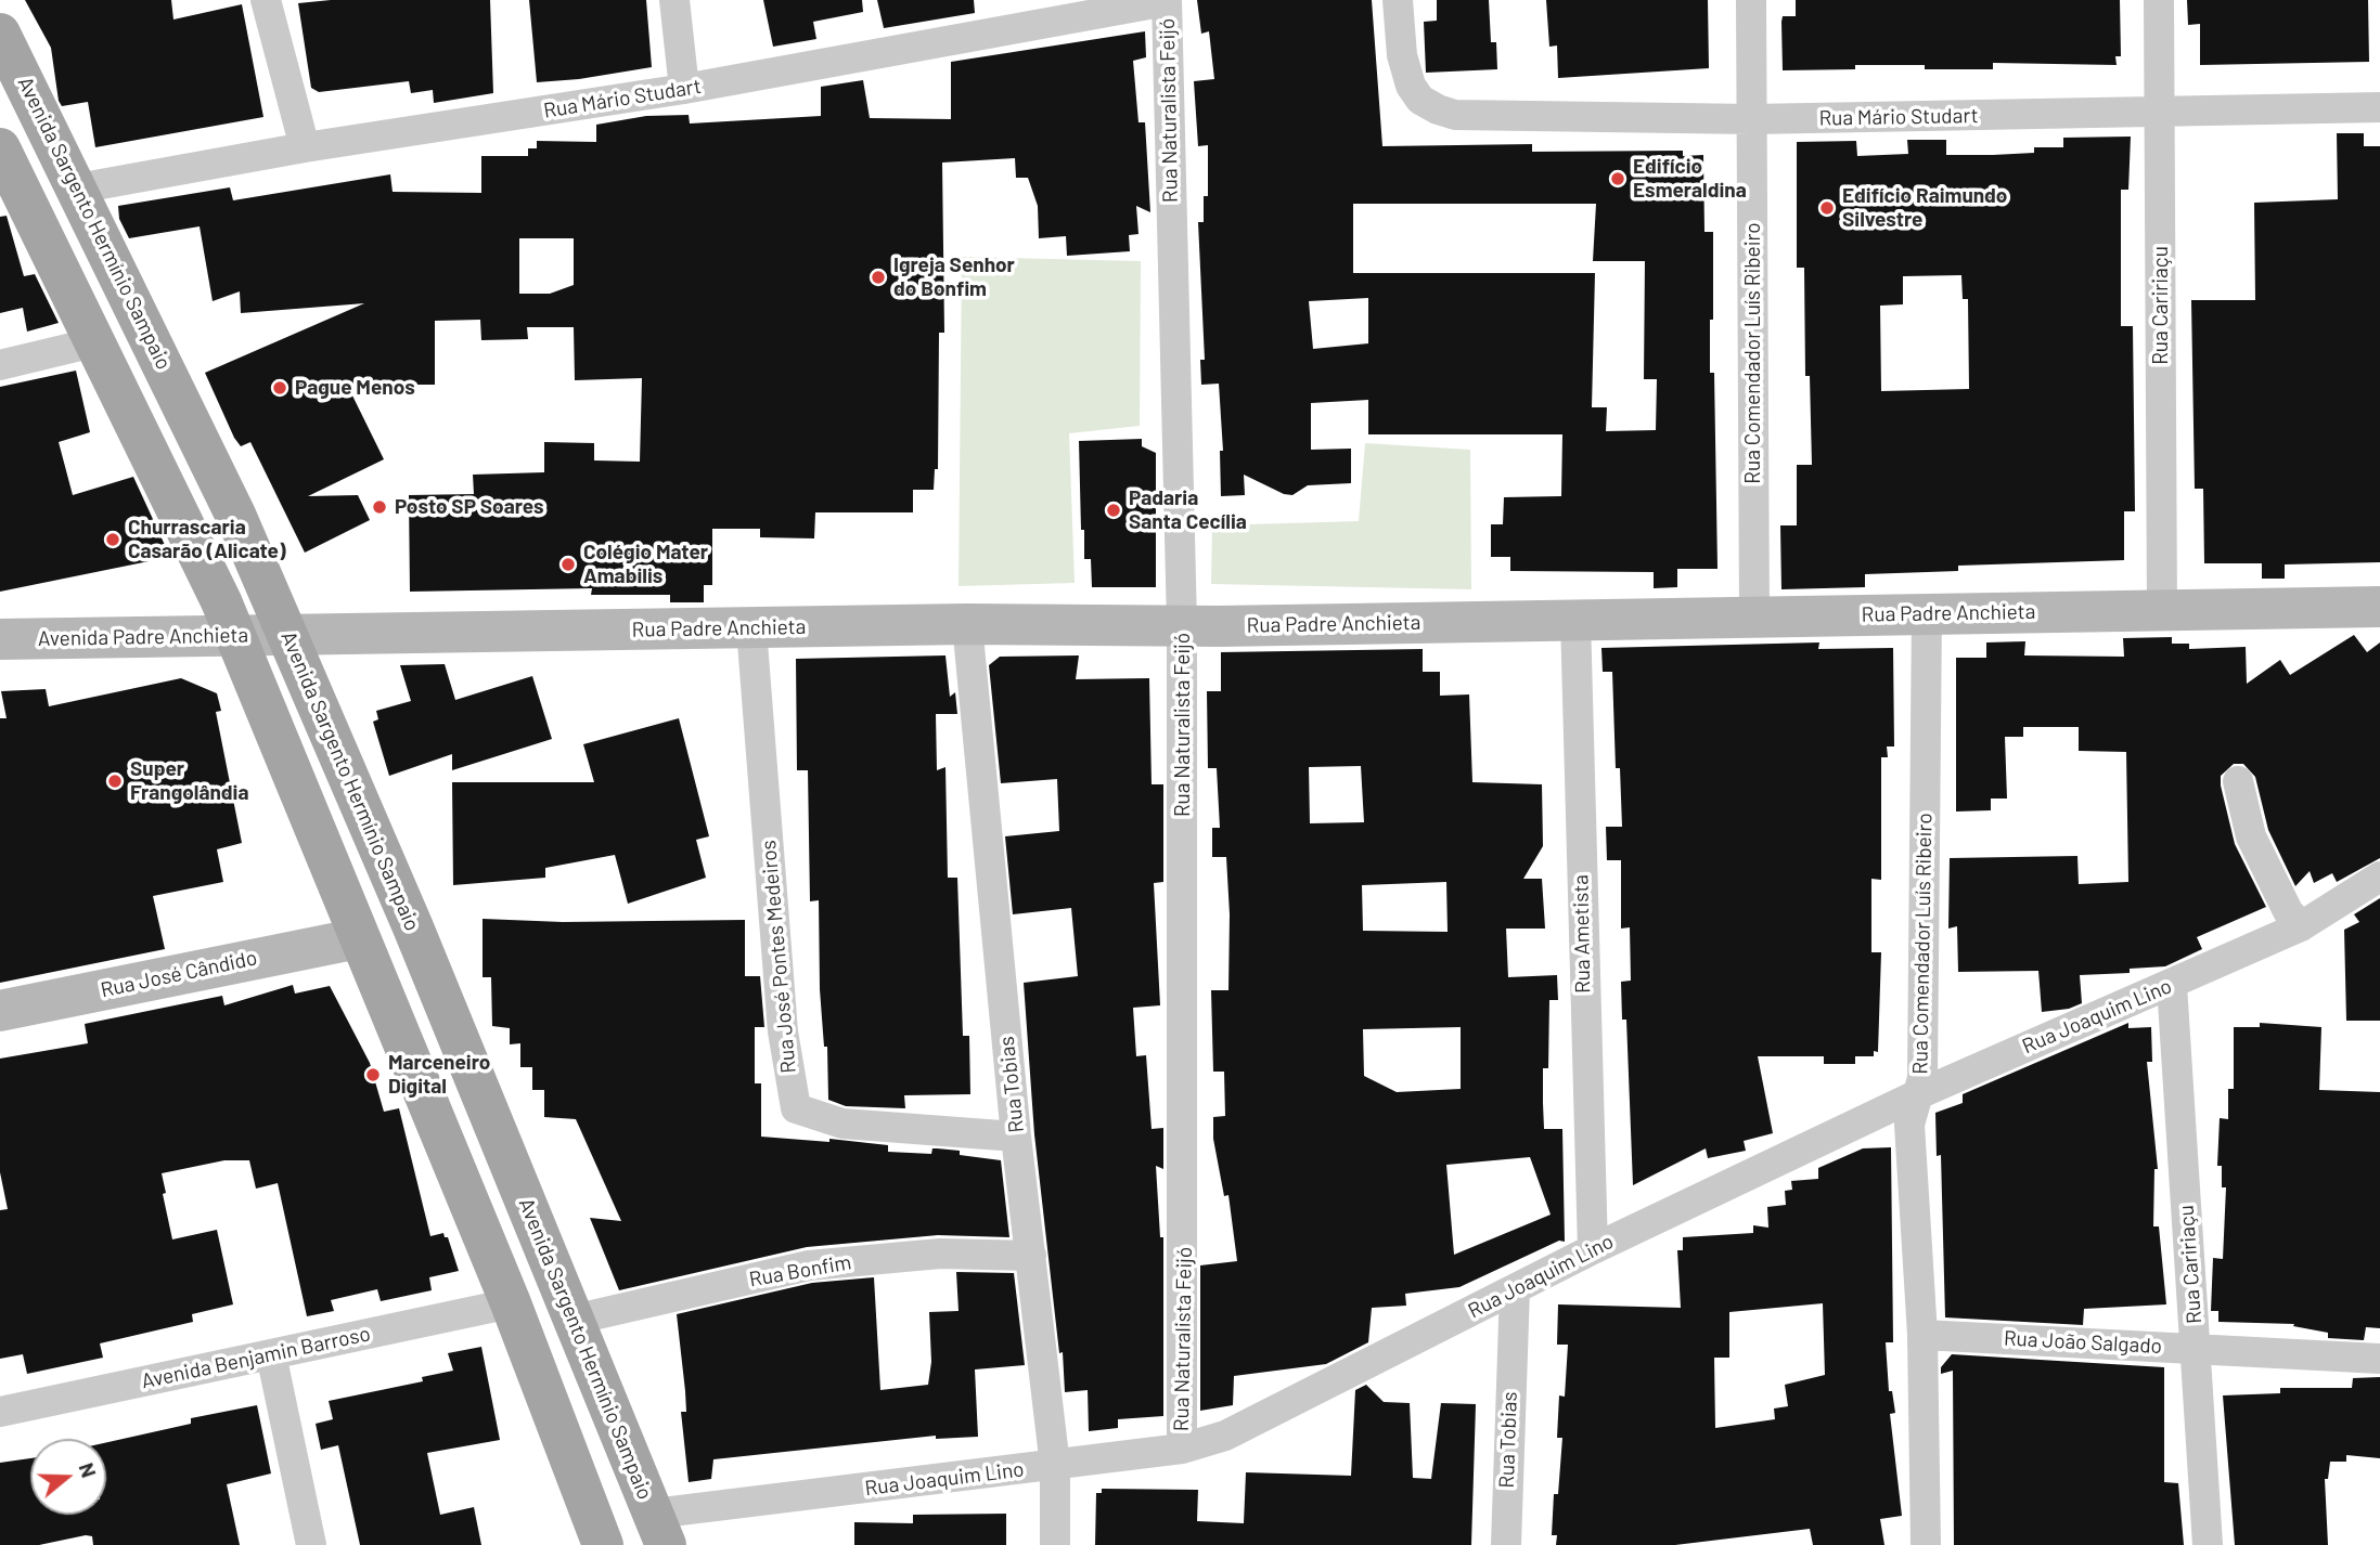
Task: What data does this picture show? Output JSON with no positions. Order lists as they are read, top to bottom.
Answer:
{
  "streets": {
    "main road": ["Avenida Sargento Hermínio Sampaio"],
    "street": [
      "Rua Mário Studart",
      "Rua Naturalista Feijó",
      "Rua Caririaçu",
      "Rua Comendador Luís Ribeiro",
      "Rua Padre Anchieta",
      "Avenida Padre Anchieta",
      "Rua Ametista",
      "Rua José Pontes Medeiros",
      "Rua José Cândido",
      "Rua Joaquim Lino",
      "Rua Tobias",
      "Rua Bonfim",
      "Rua João Salgado",
      "Avenida Benjamin Barroso"
    ]
  },
  "crossings": [
    ["Rua Mário Studart", "Rua Naturalista Feijó"],
    ["Rua Mário Studart", "Avenida Sargento Hermínio Sampaio"],
    ["Rua Mário Studart", "Rua Caririaçu"],
    ["Rua Mário Studart", "Rua Comendador Luís Ribeiro"],
    ["Rua Naturalista Feijó", "Rua Padre Anchieta"],
    ["Rua Naturalista Feijó", "Rua Joaquim Lino"],
    ["Avenida Sargento Hermínio Sampaio", "Rua Padre Anchieta"],
    ["Avenida Sargento Hermínio Sampaio", "Avenida Padre Anchieta"],
    ["Avenida Sargento Hermínio Sampaio", "Rua Joaquim Lino"],
    ["Avenida Sargento Hermínio Sampaio", "Rua Bonfim"],
    ["Rua Caririaçu", "Rua Padre Anchieta"],
    ["Rua Caririaçu", "Rua Joaquim Lino"],
    ["Rua Caririaçu", "Rua João Salgado"],
    ["Rua Comendador Luís Ribeiro", "Rua Padre Anchieta"],
    ["Rua Comendador Luís Ribeiro", "Rua Joaquim Lino"],
    ["Rua Comendador Luís Ribeiro", "Rua João Salgado"],
    ["Rua Padre Anchieta", "Avenida Padre Anchieta"],
    ["Rua Padre Anchieta", "Rua Ametista"],
    ["Rua Padre Anchieta", "Rua José Pontes Medeiros"],
    ["Rua Padre Anchieta", "Rua Tobias"],
    ["Rua Ametista", "Rua Joaquim Lino"],
    ["Rua José Pontes Medeiros", "Rua Tobias"],
    ["Rua Joaquim Lino", "Rua Tobias"],
    ["Rua Tobias", "Rua Bonfim"]
  ],
  "places": [
    "Edifício Esmeraldina",
    "Edifício Raimundo Silvestre",
    "Igreja Senhor do Bonfim",
    "Pague Menos",
    "Posto SP Soares",
    "Padaria Santa Cecília",
    "Churrascaria Casarão (Alicate)",
    "Colégio Mater Amabilis",
    "Super Frangolândia",
    "Marceneiro Digital"
  ],
  "north": "right"
}
